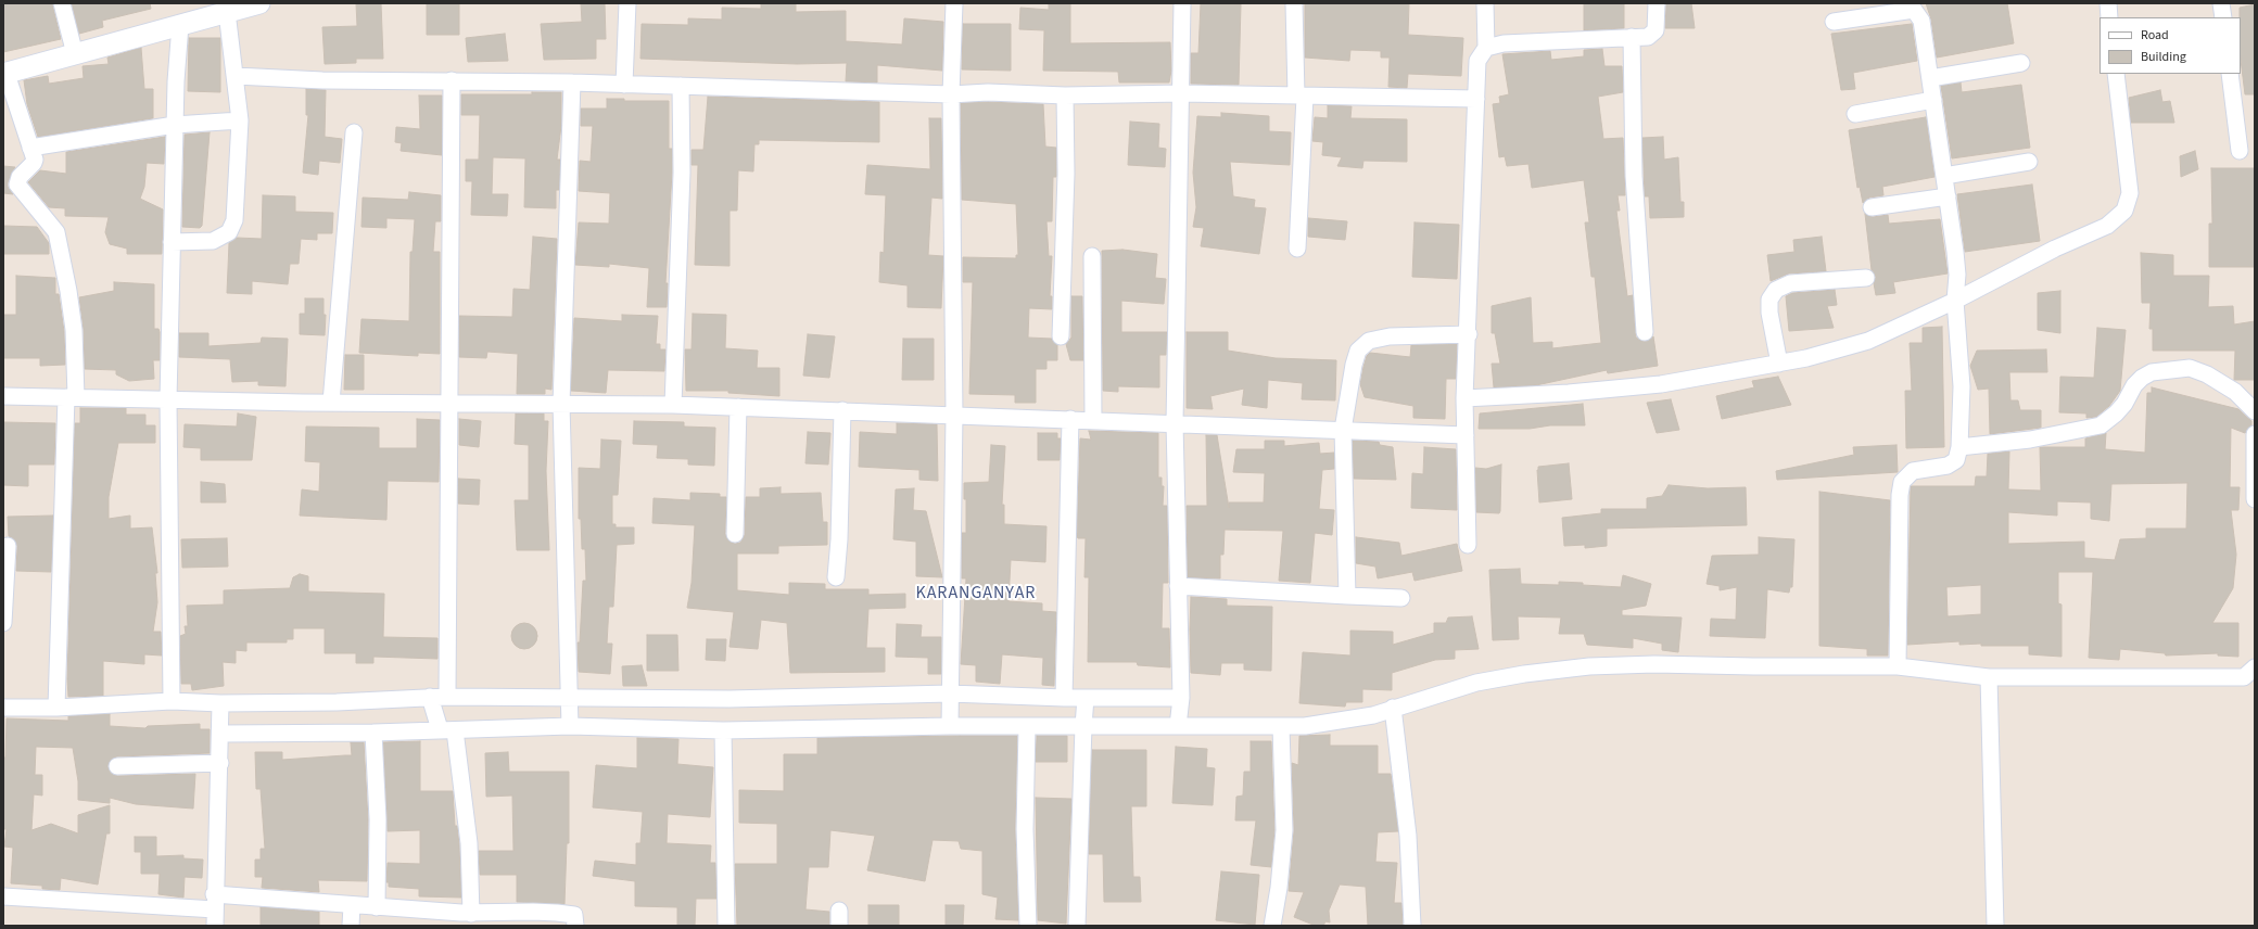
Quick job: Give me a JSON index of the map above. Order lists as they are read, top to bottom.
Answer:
{
  "districts": ["KARANGANYAR"],
  "legend": ["Road", "Building"]
}
